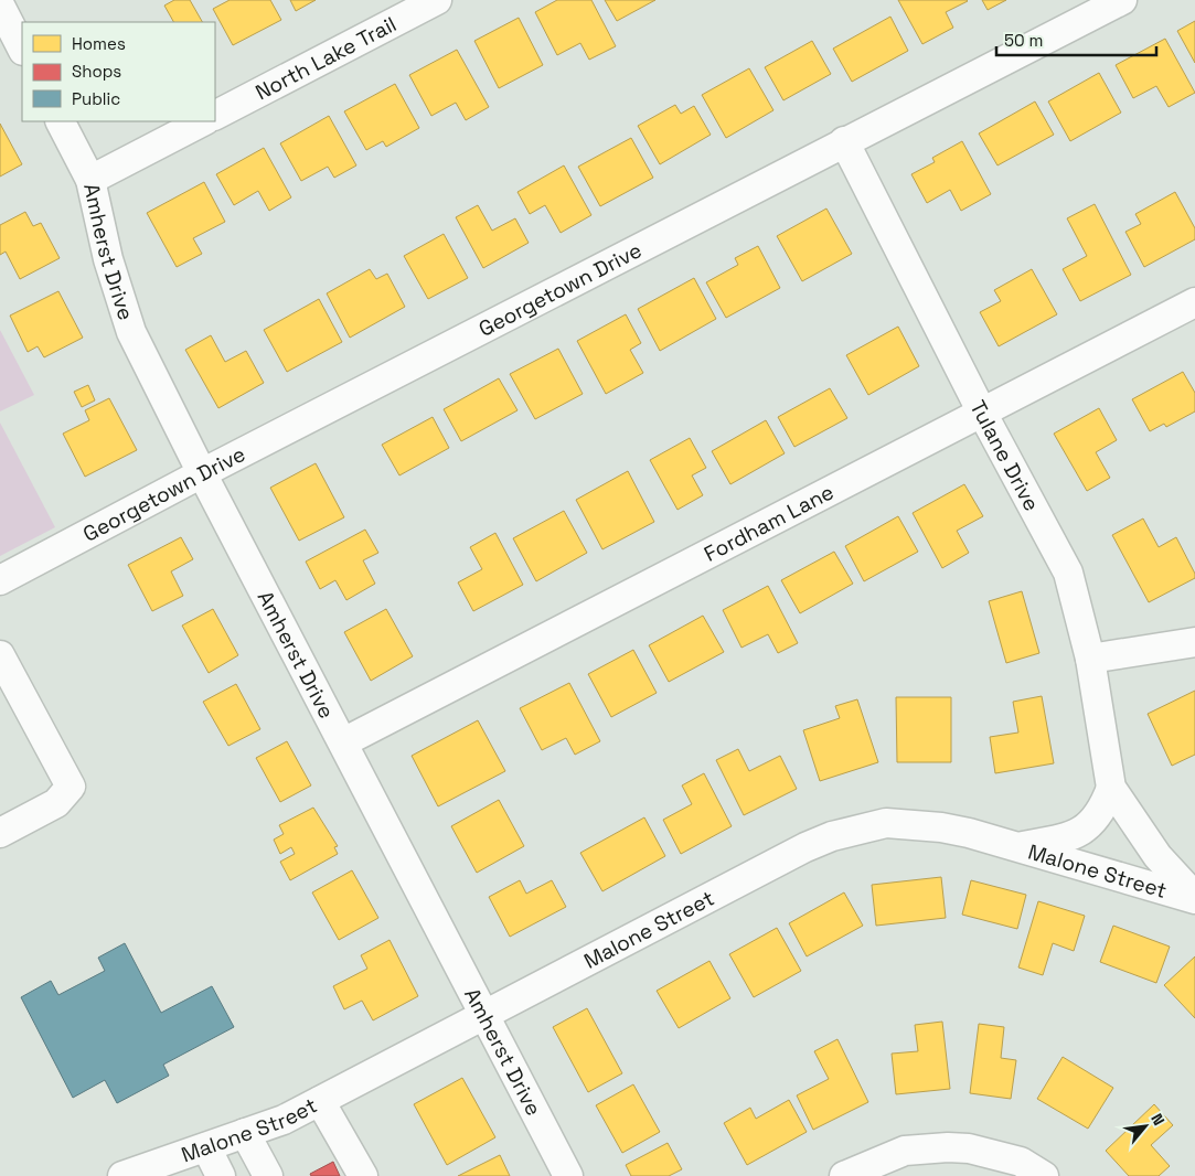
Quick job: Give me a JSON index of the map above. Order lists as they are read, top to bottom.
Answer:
{
  "streets": {
    "street": [
      "North Lake Trail",
      "Amherst Drive",
      "Georgetown Drive",
      "Tulane Drive",
      "Fordham Lane",
      "Malone Street"
    ]
  },
  "crossings": [
    ["Amherst Drive", "Georgetown Drive"],
    ["Amherst Drive", "Fordham Lane"],
    ["Amherst Drive", "Malone Street"],
    ["Georgetown Drive", "Tulane Drive"],
    ["Tulane Drive", "Fordham Lane"],
    ["Tulane Drive", "Malone Street"]
  ],
  "legend": ["Homes", "Shops", "Public"],
  "scale_bar": "50 m",
  "north": "top right"
}
